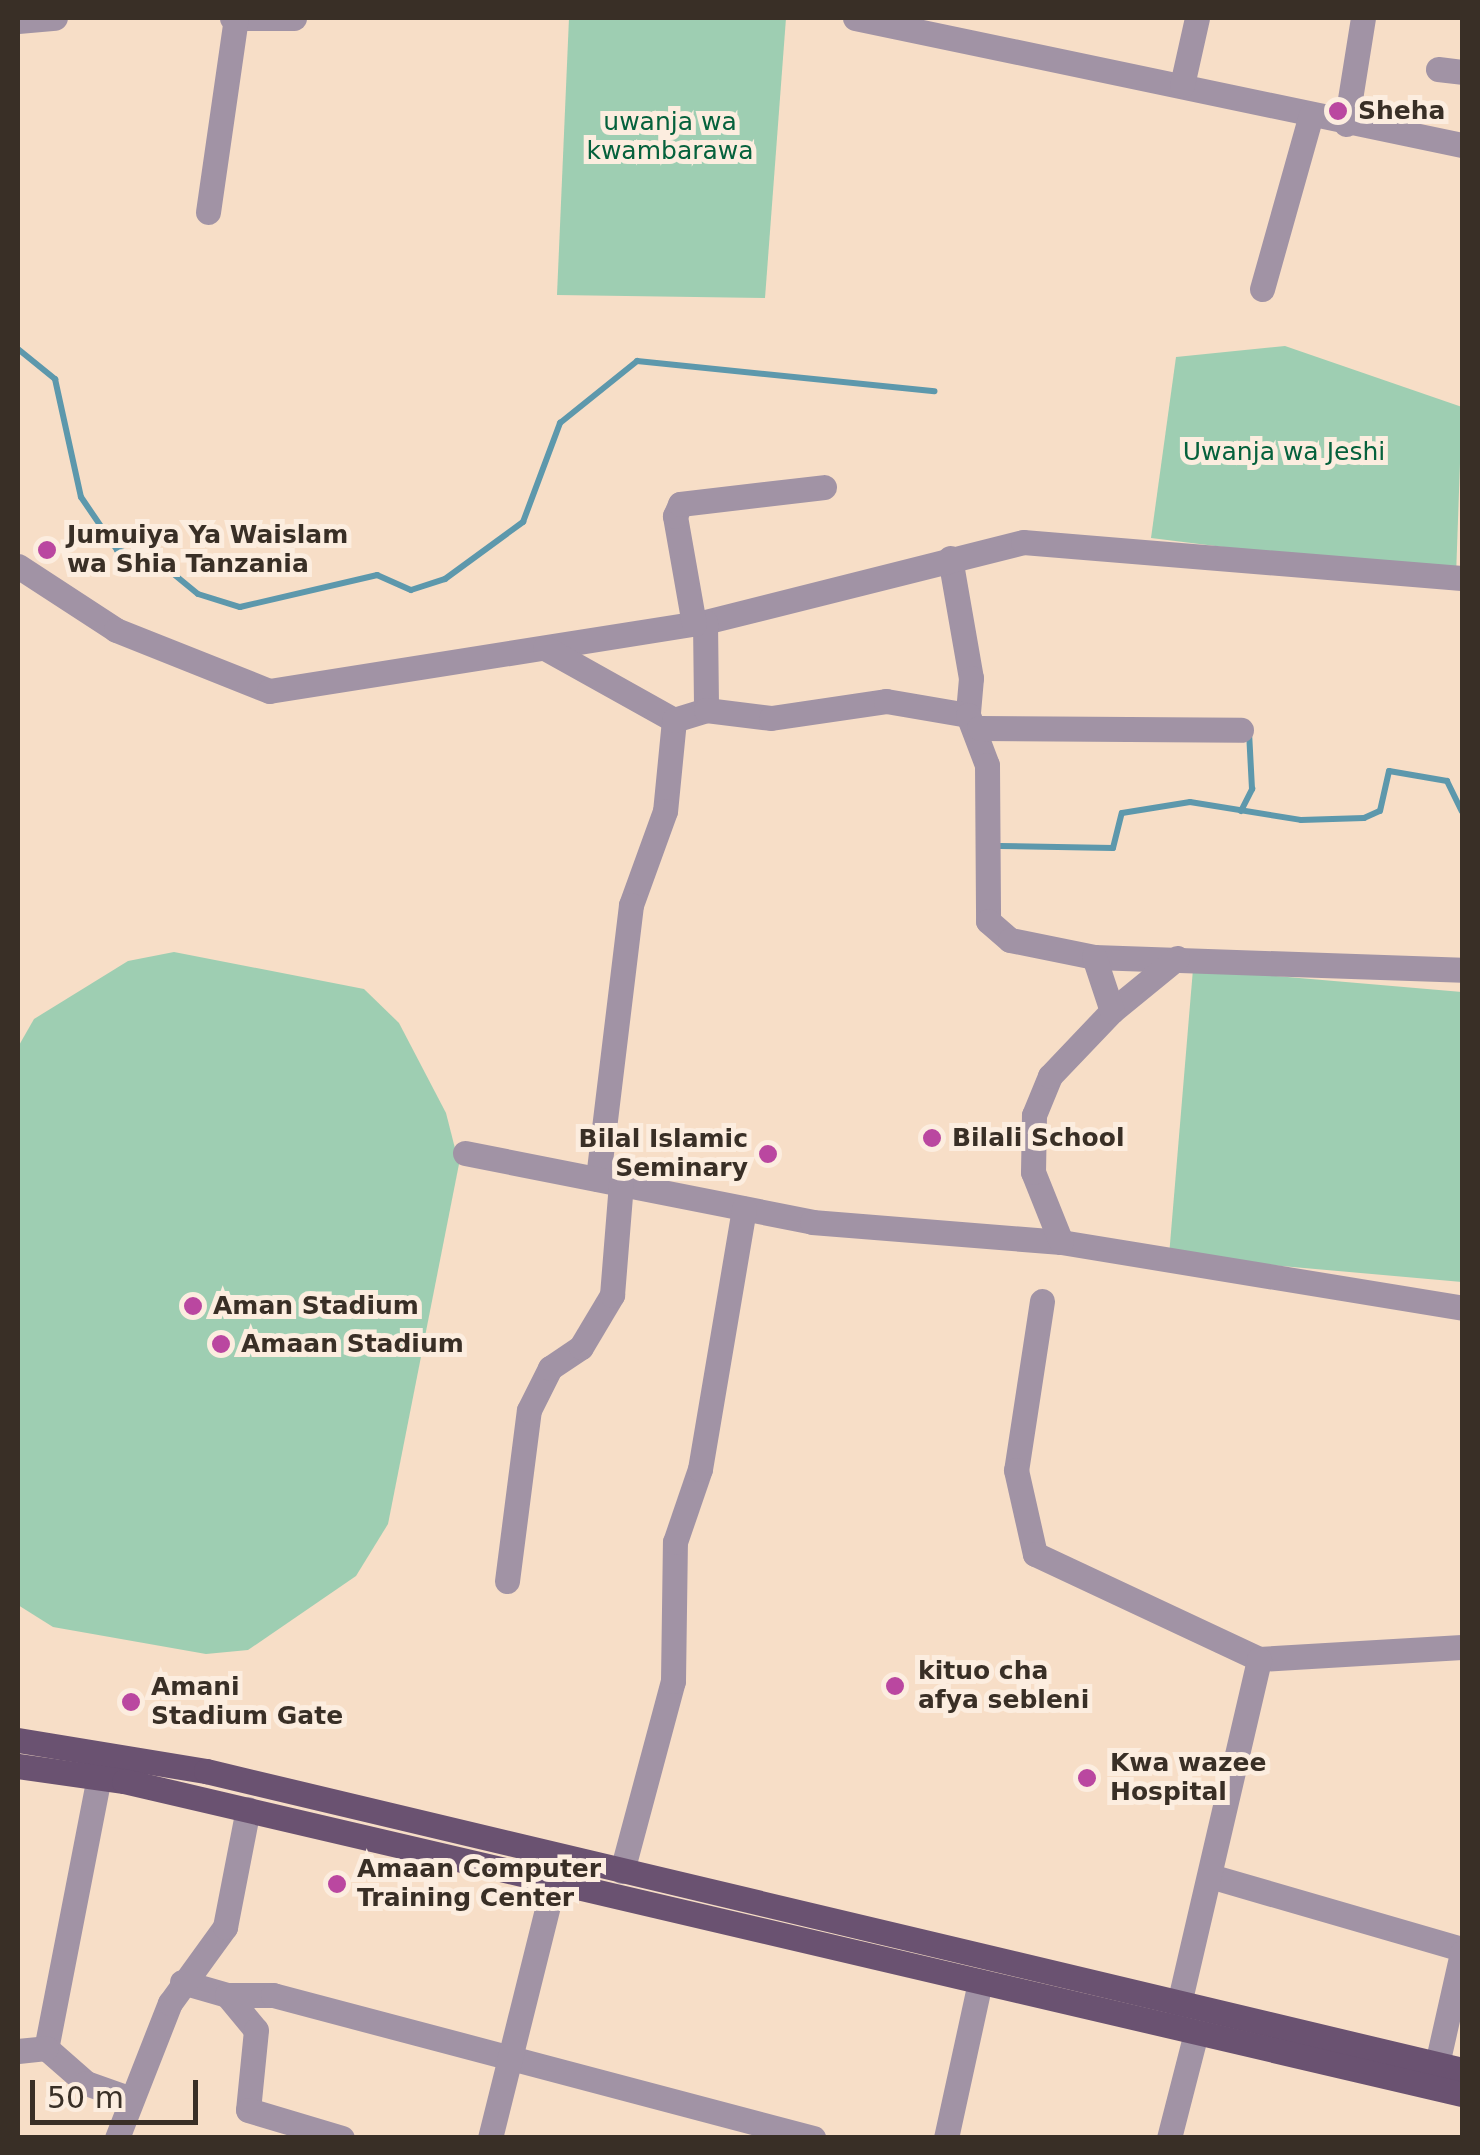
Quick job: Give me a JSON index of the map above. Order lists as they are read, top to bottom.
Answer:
{
  "parks": ["uwanja wa kwambarawa", "Uwanja wa Jeshi"],
  "places": [
    "Sheha",
    "Jumuiya Ya Waislam wa Shia Tanzania",
    "Bilali School",
    "Bilal Islamic Seminary",
    "Aman Stadium",
    "Amaan Stadium",
    "kituo cha afya sebleni",
    "Amani Stadium Gate",
    "Kwa wazee Hospital",
    "Amaan Computer Training Center"
  ],
  "scale_bar": "50 m"
}
